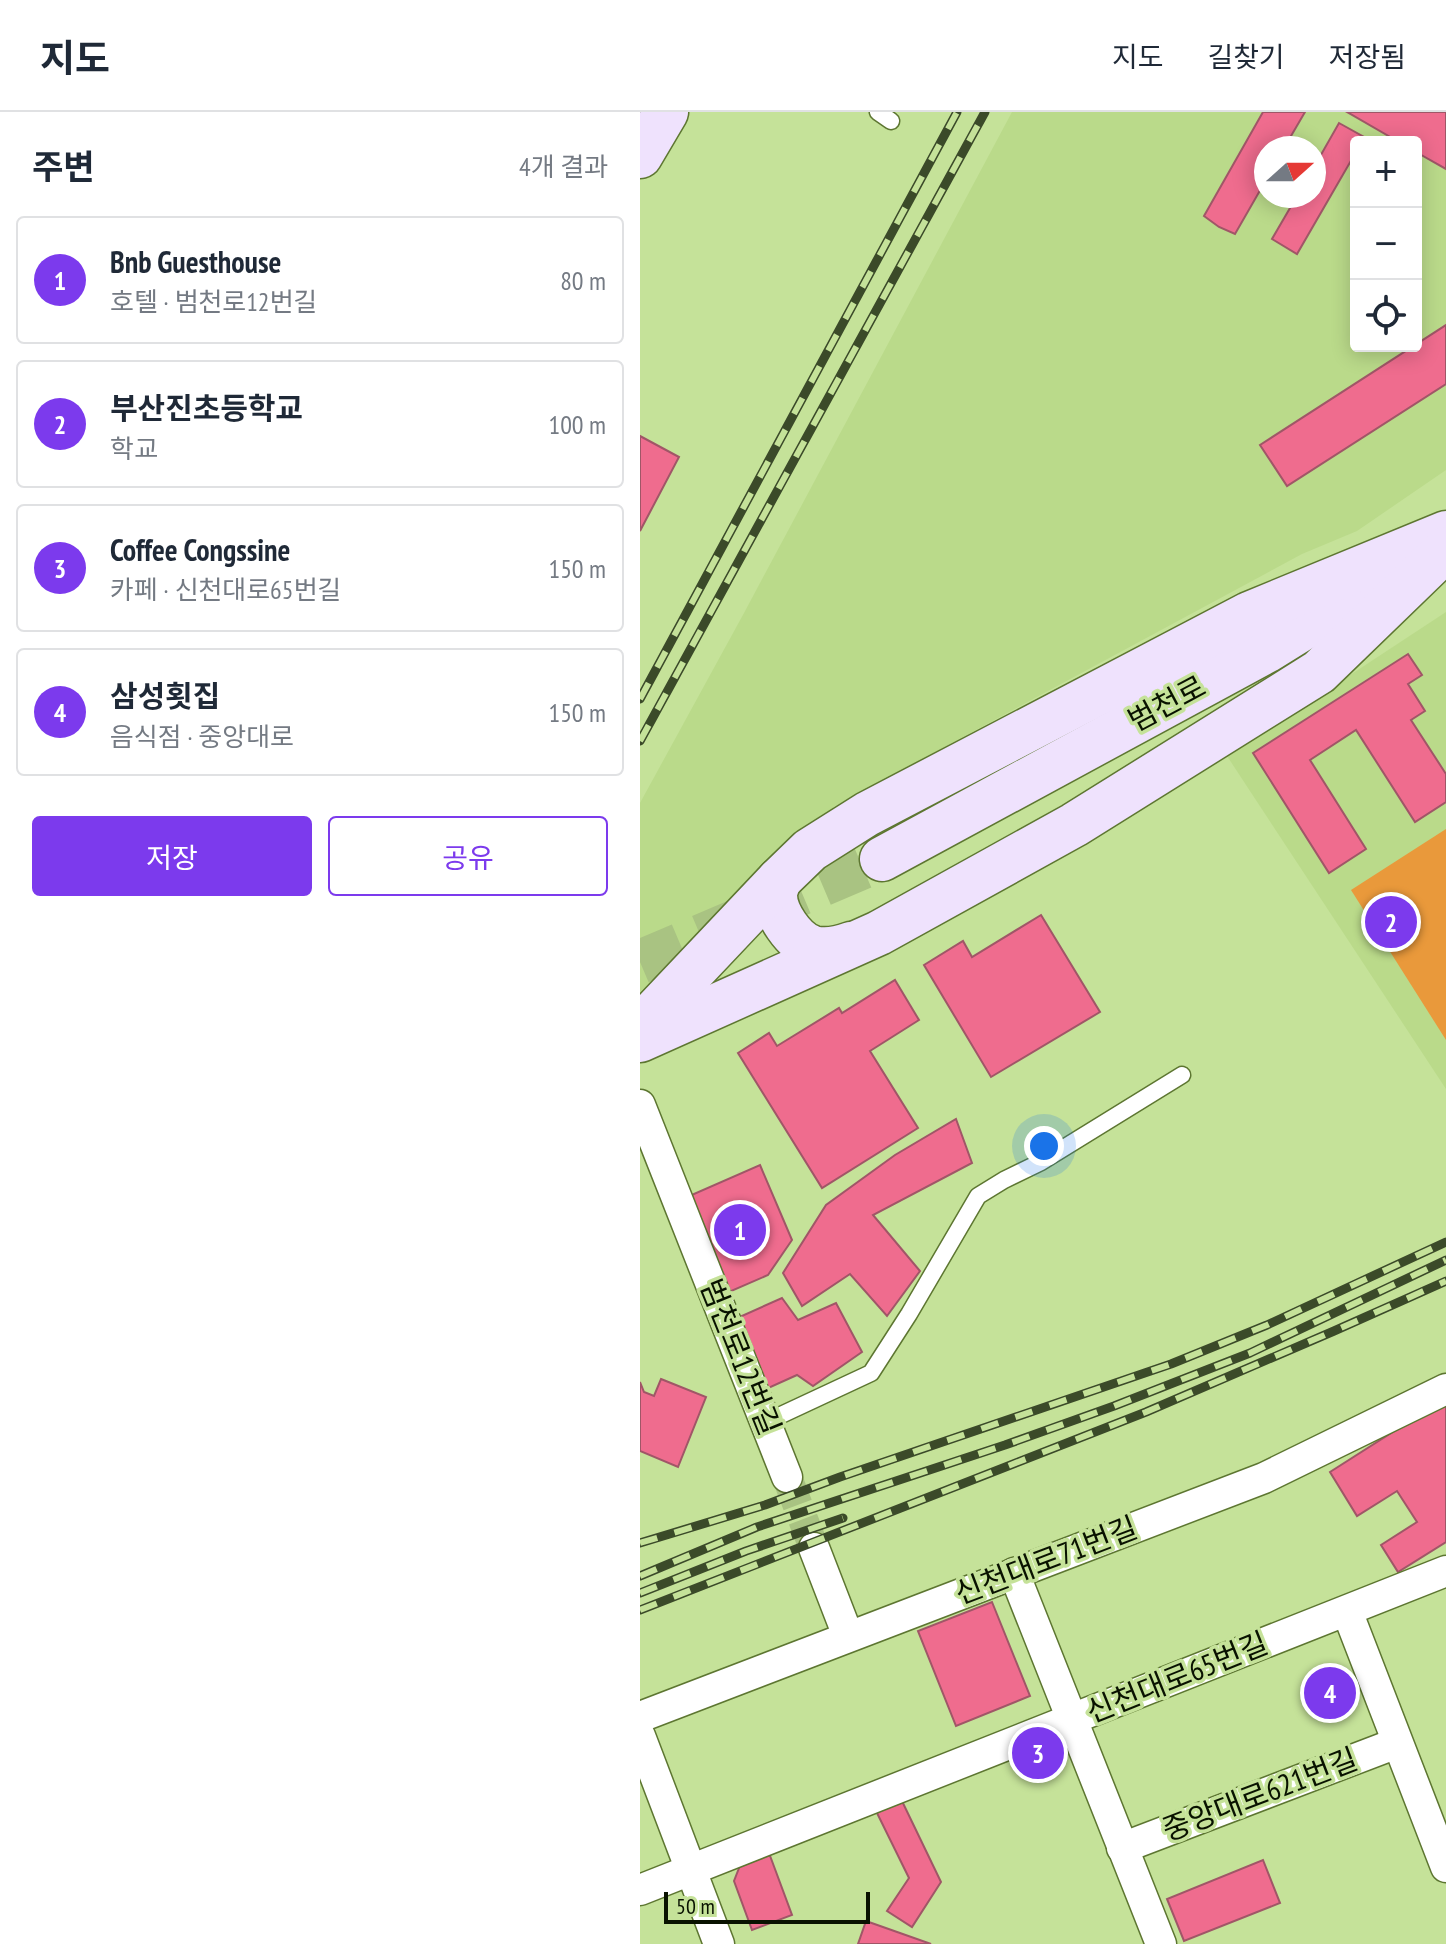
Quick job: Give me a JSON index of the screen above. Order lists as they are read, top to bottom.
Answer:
{
  "streets": {
    "main road": ["범천로"],
    "street": [
      "범천로12번길",
      "신천대로71번길",
      "신천대로65번길",
      "중앙대로621번길"
    ]
  },
  "crossings": [
    ["신천대로71번길", "중앙대로621번길"],
    ["신천대로65번길", "중앙대로621번길"]
  ],
  "scale_bar": "50 m",
  "north": "right",
  "page": {
    "header": "지도",
    "nav": ["지도", "길찾기", "저장됨"],
    "heading": ["주변", "4개 결과"],
    "map_buttons": ["+", "−"],
    "list": [
      {
        "mark": "1",
        "name": "Bnb Guesthouse",
        "note": "호텔 · 범천로12번길",
        "value": "80 m"
      },
      {
        "mark": "2",
        "name": "부산진초등학교",
        "note": "학교",
        "value": "100 m"
      },
      {
        "mark": "3",
        "name": "Coffee Congssine",
        "note": "카페 · 신천대로65번길",
        "value": "150 m"
      },
      {
        "mark": "4",
        "name": "삼성횟집",
        "note": "음식점 · 중앙대로",
        "value": "150 m"
      }
    ],
    "buttons": ["저장", "공유"],
    "pins": [
      "2",
      "1",
      "4",
      "3"
    ],
    "scale": "50 m"
  }
}
